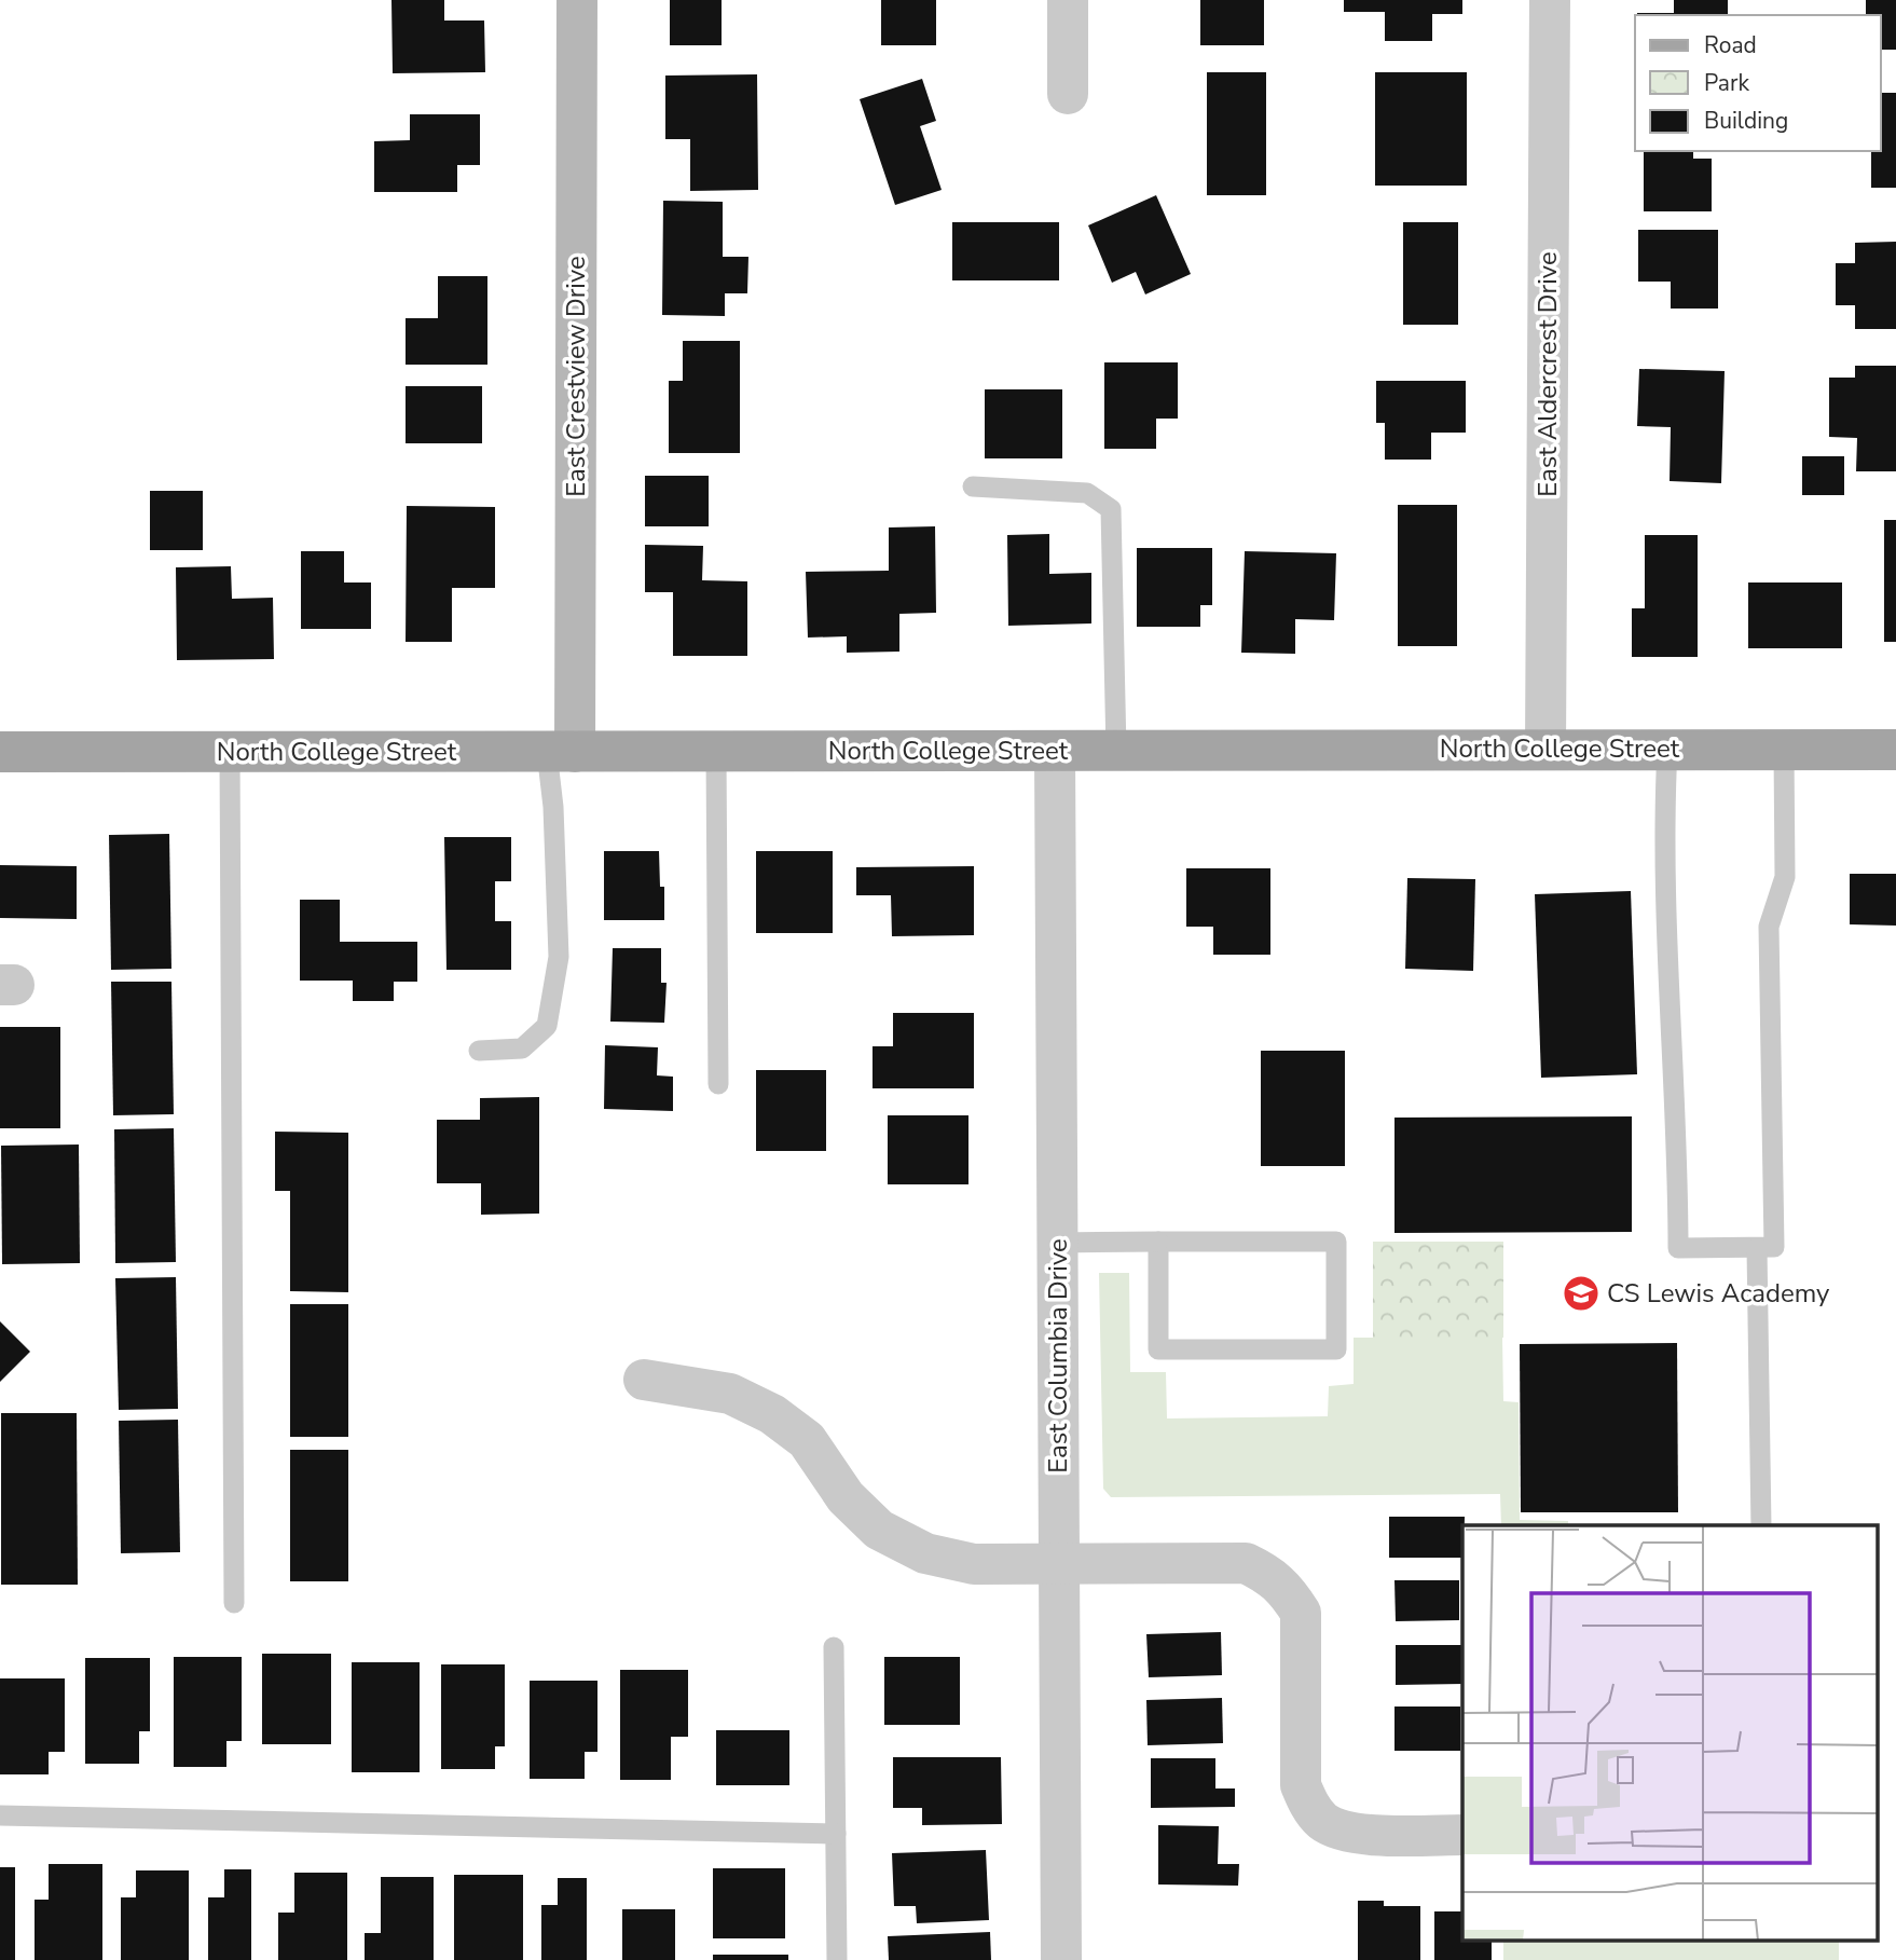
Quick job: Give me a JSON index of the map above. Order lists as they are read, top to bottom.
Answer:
{
  "streets": {
    "main road": ["North College Street"],
    "street": ["East Aldercrest Drive", "East Crestview Drive", "East Columbia Drive"]
  },
  "crossings": [
    ["East Aldercrest Drive", "North College Street"],
    ["East Crestview Drive", "North College Street"],
    ["North College Street", "East Columbia Drive"]
  ],
  "places": {
    "school or university": ["CS Lewis Academy"]
  },
  "legend": ["Road", "Park", "Building"]
}
